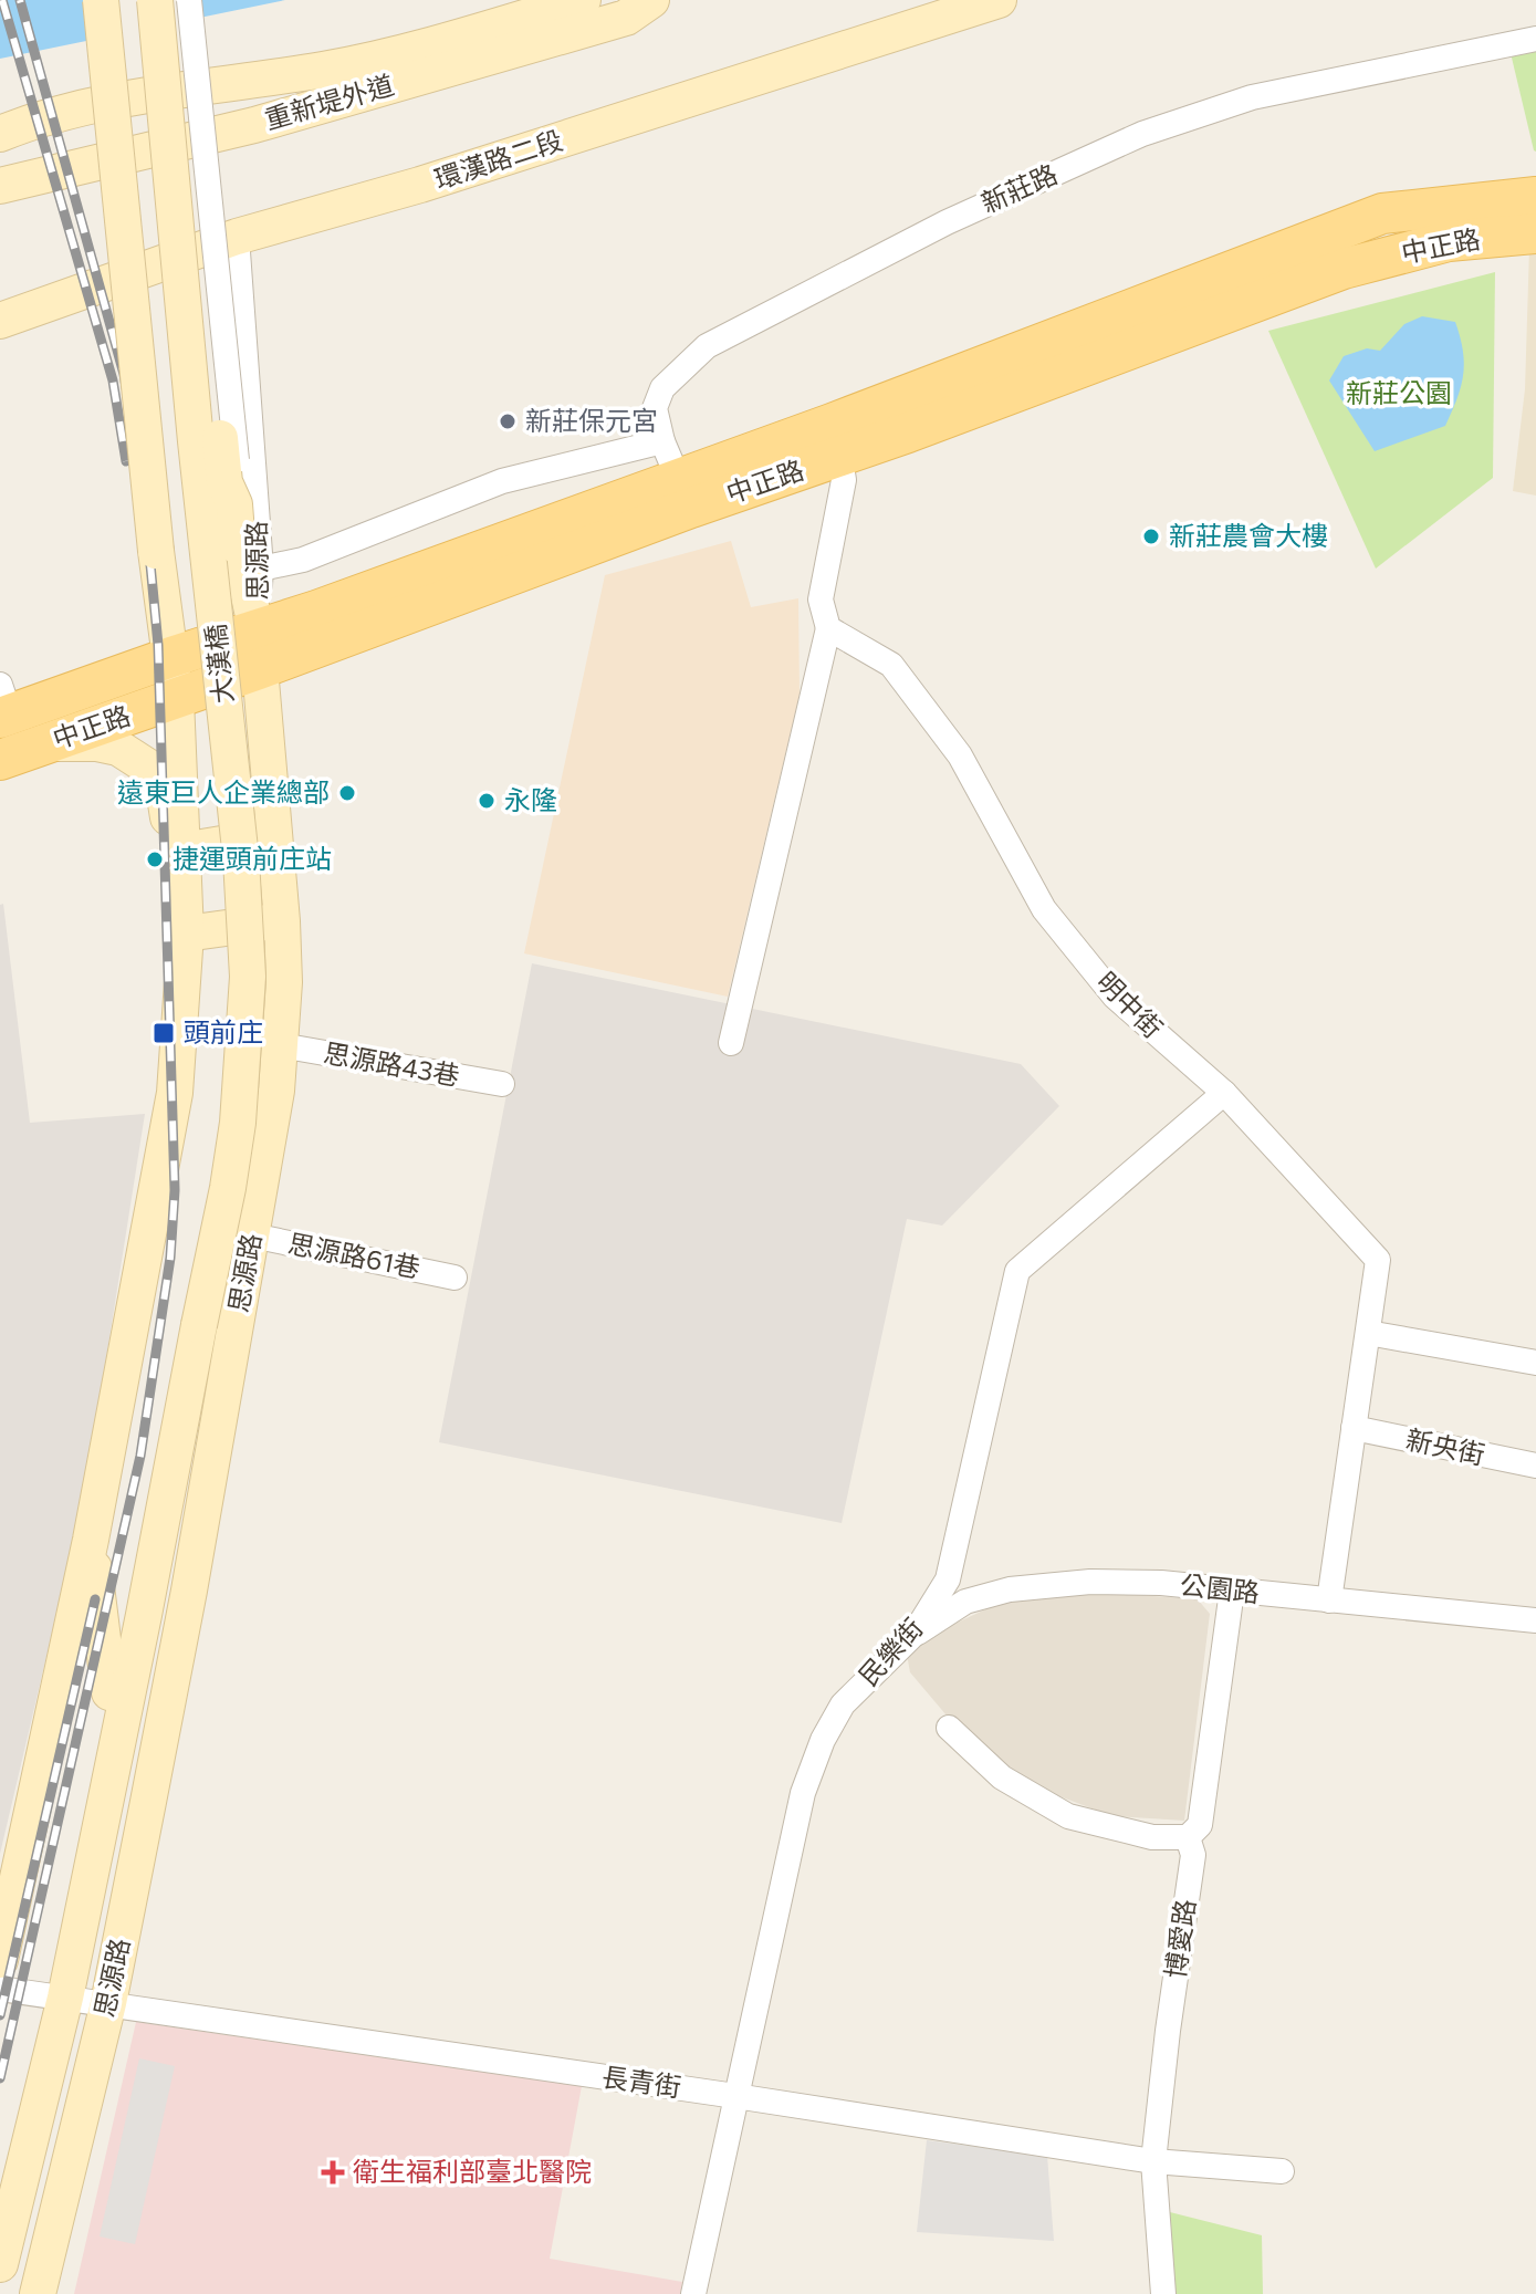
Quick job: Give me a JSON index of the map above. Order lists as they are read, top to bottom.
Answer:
{
  "streets": {
    "main road": [
      "重新堤外道",
      "環漢路二段",
      "中正路",
      "思源路",
      "大漢橋"
    ],
    "street": [
      "新莊路",
      "明中街",
      "思源路43巷",
      "思源路61巷",
      "新央街",
      "公園路",
      "民樂街",
      "博愛路",
      "長青街"
    ]
  },
  "crossings": [
    ["環漢路二段", "思源路"],
    ["新莊路", "中正路"],
    ["中正路", "思源路"],
    ["思源路", "大漢橋"],
    ["思源路", "思源路43巷"],
    ["思源路", "思源路61巷"],
    ["思源路", "長青街"],
    ["明中街", "新央街"],
    ["明中街", "公園路"],
    ["明中街", "民樂街"],
    ["公園路", "民樂街"],
    ["公園路", "博愛路"],
    ["民樂街", "長青街"],
    ["博愛路", "長青街"]
  ],
  "parks": ["新莊公園"],
  "places": {
    "other": [
      "新莊保元宮",
      "新莊農會大樓",
      "遠東巨人企業總部",
      "永隆",
      "捷運頭前庄站"
    ],
    "transit": ["頭前庄"],
    "health": ["衛生福利部臺北醫院"]
  }
}
